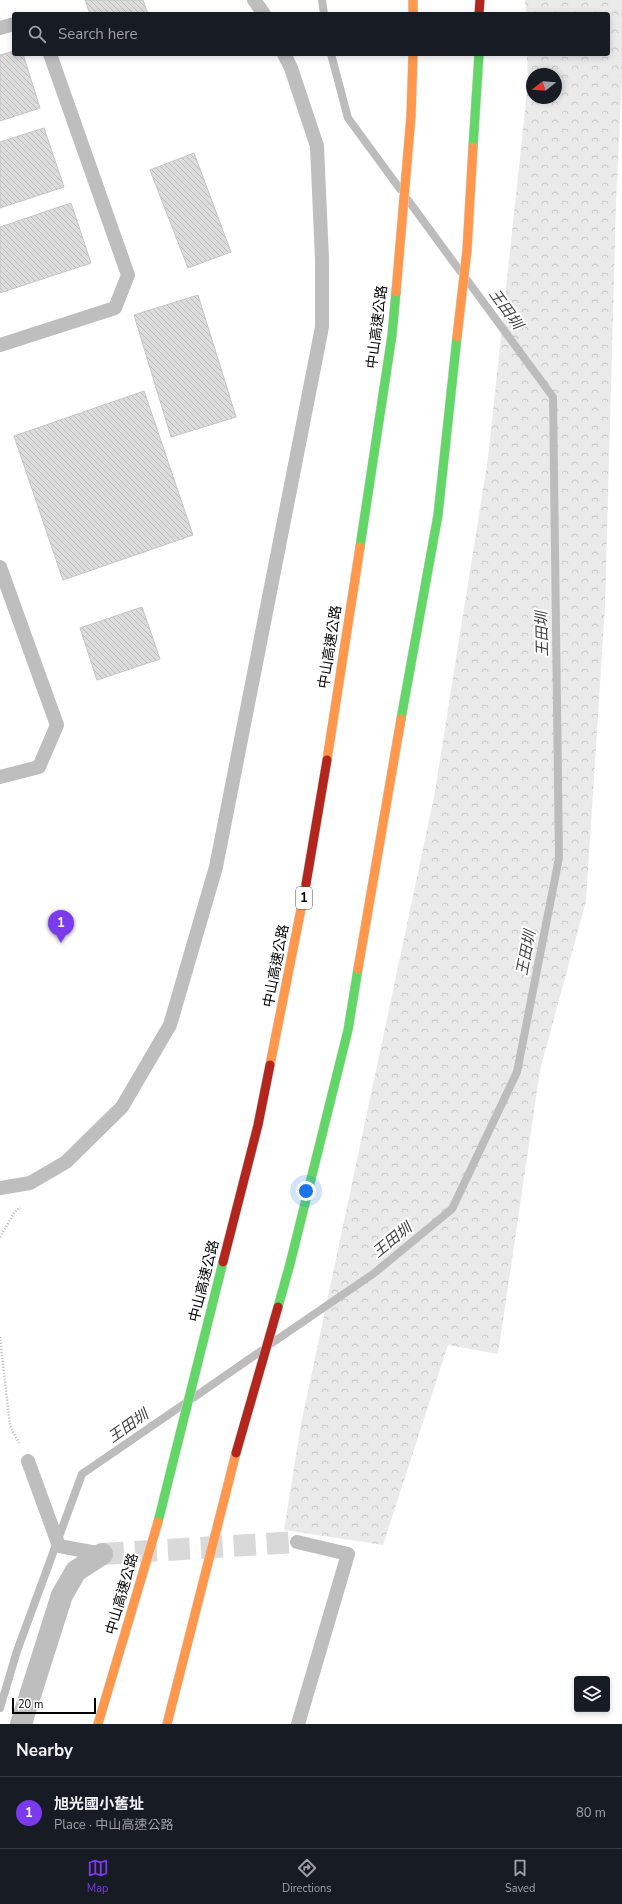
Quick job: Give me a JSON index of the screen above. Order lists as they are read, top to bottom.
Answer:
{
  "streets": {
    "highway": ["中山高速公路", "1"]
  },
  "water": ["王田圳"],
  "scale_bar": "20 m",
  "north": "left",
  "page": {
    "search": "Search here",
    "pins": "1",
    "scale": "20 m",
    "heading": "Nearby",
    "list": [
      {
        "mark": "1",
        "name": "旭光國小舊址",
        "note": "Place · 中山高速公路",
        "value": "80 m"
      }
    ],
    "nav": ["Map", "Directions", "Saved"]
  }
}
